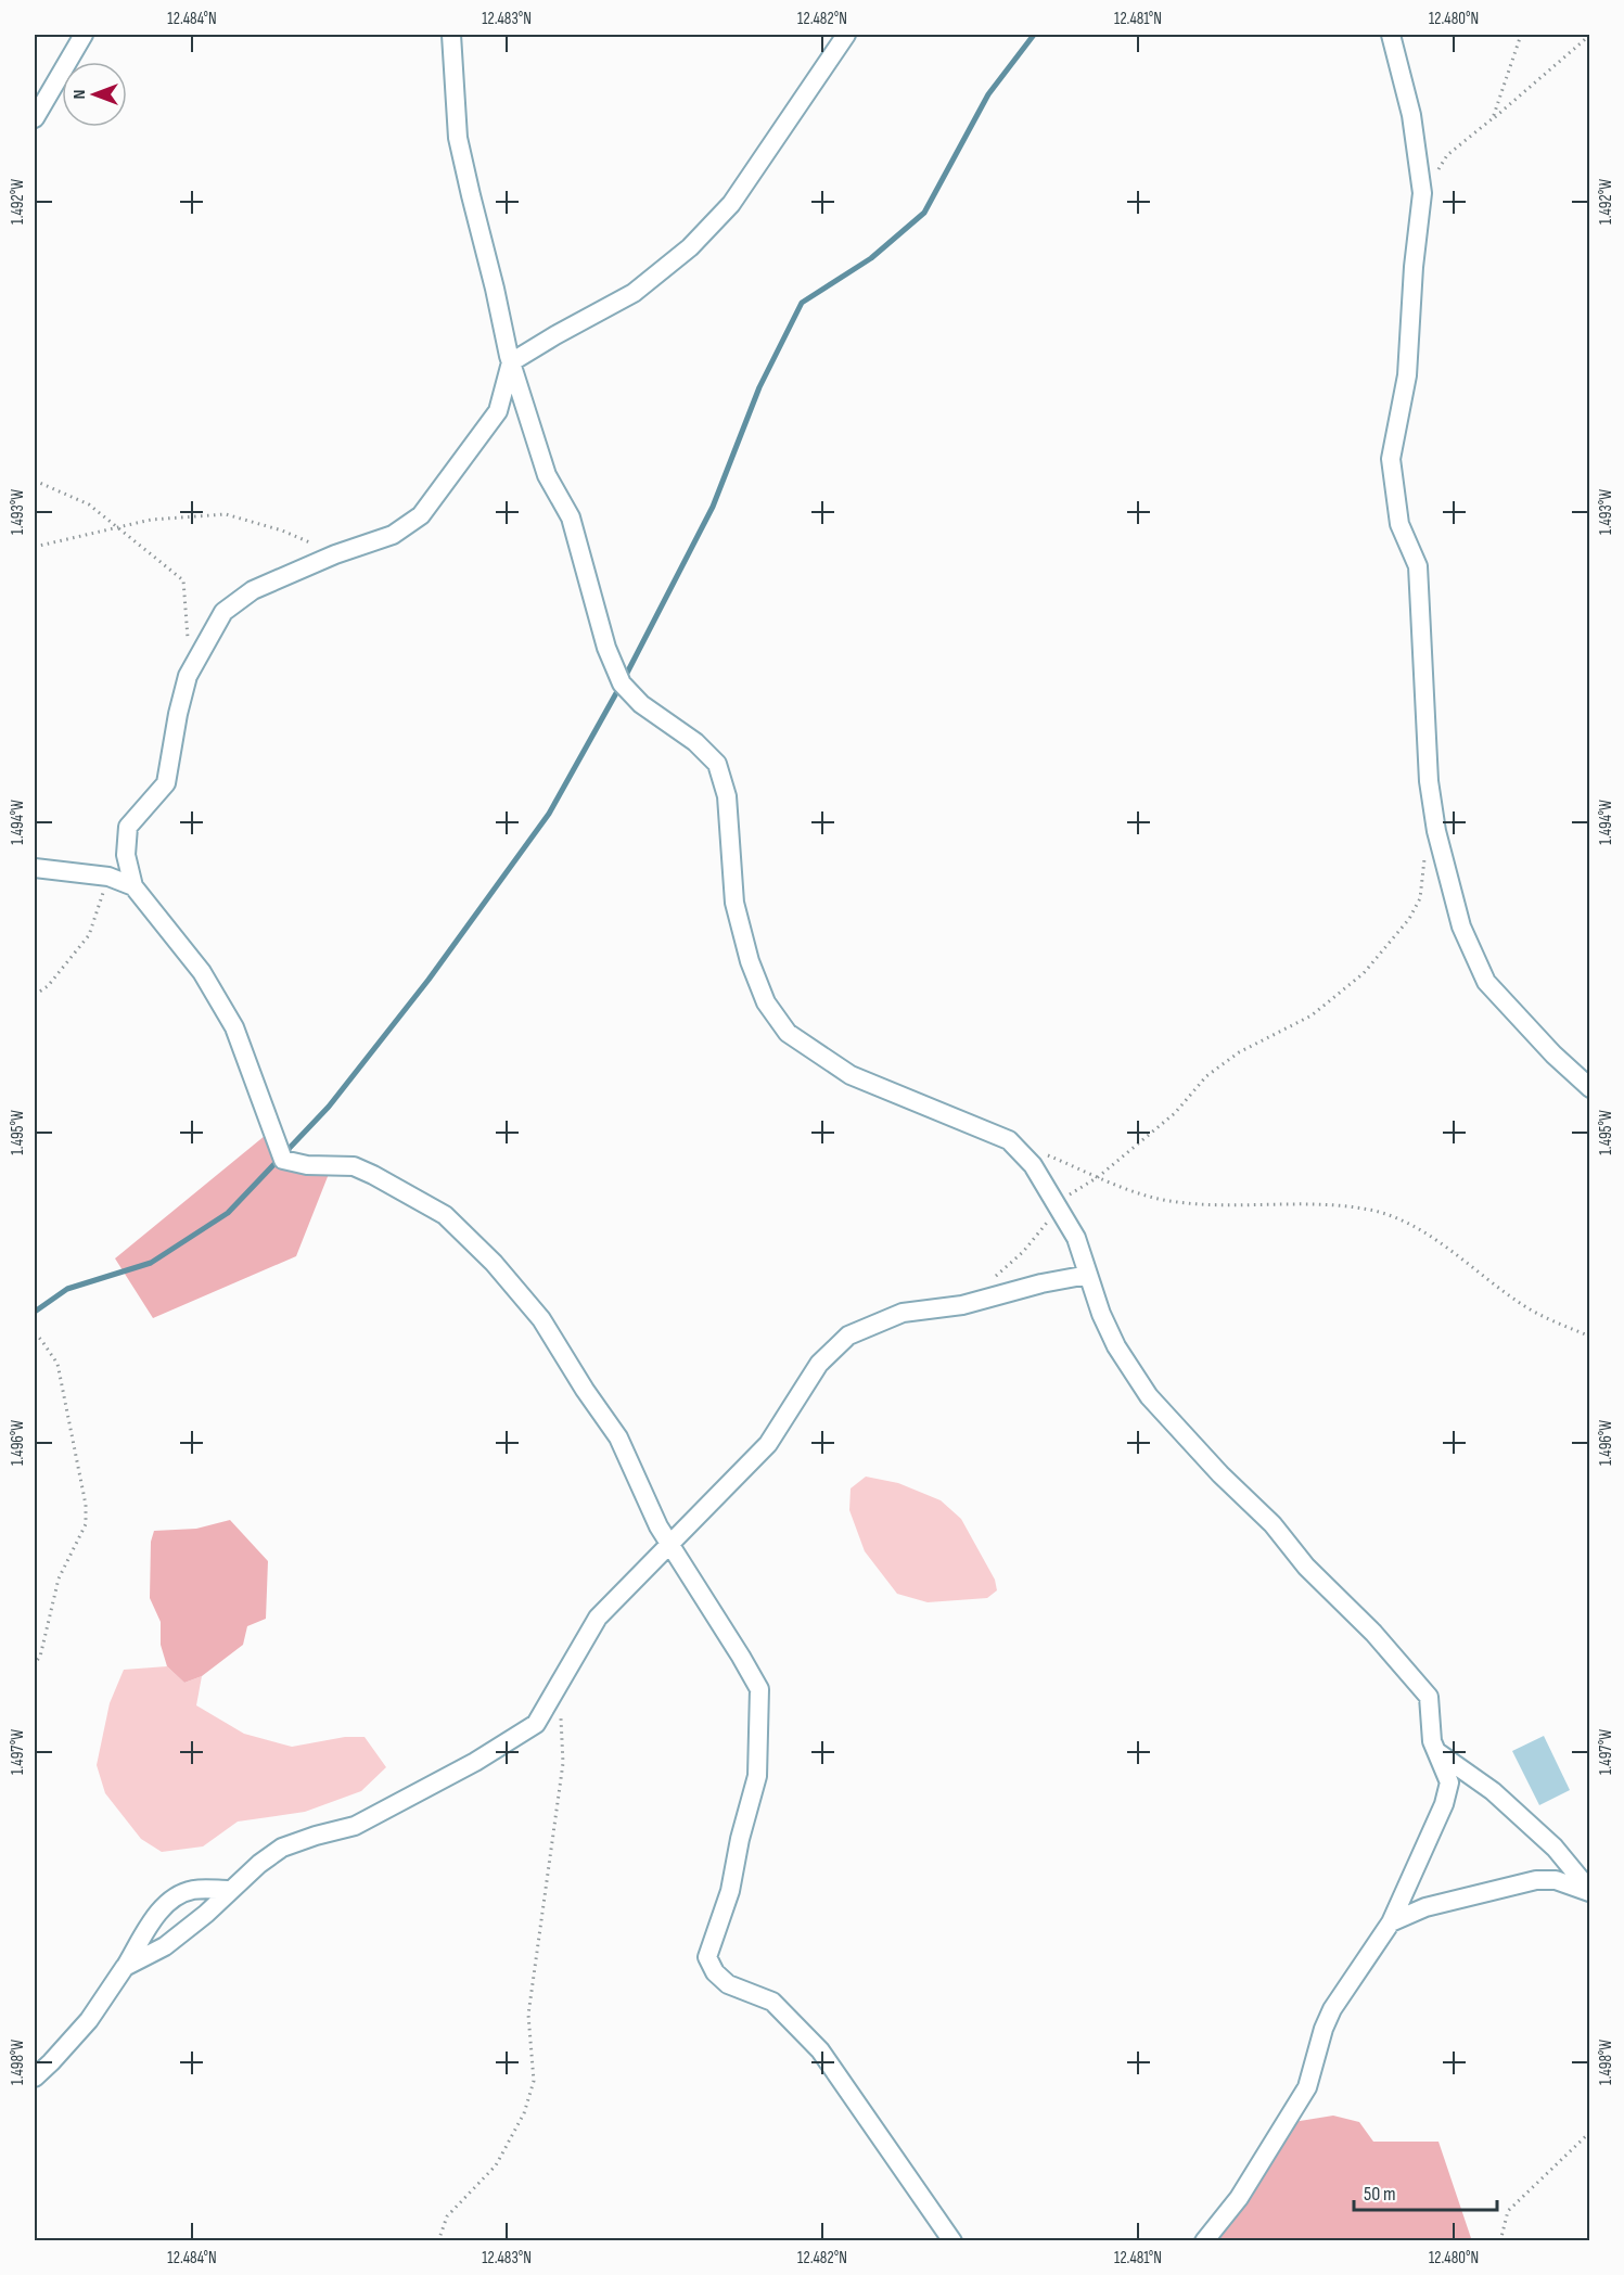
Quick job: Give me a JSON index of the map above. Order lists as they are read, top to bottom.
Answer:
{
  "scale_bar": "50 m",
  "north": "left",
  "coordinates": [
    "12.484°N",
    "12.483°N",
    "12.482°N",
    "12.481°N",
    "12.480°N",
    "1.492°W",
    "1.493°W",
    "1.494°W",
    "1.495°W",
    "1.496°W",
    "1.497°W",
    "1.498°W"
  ]
}
